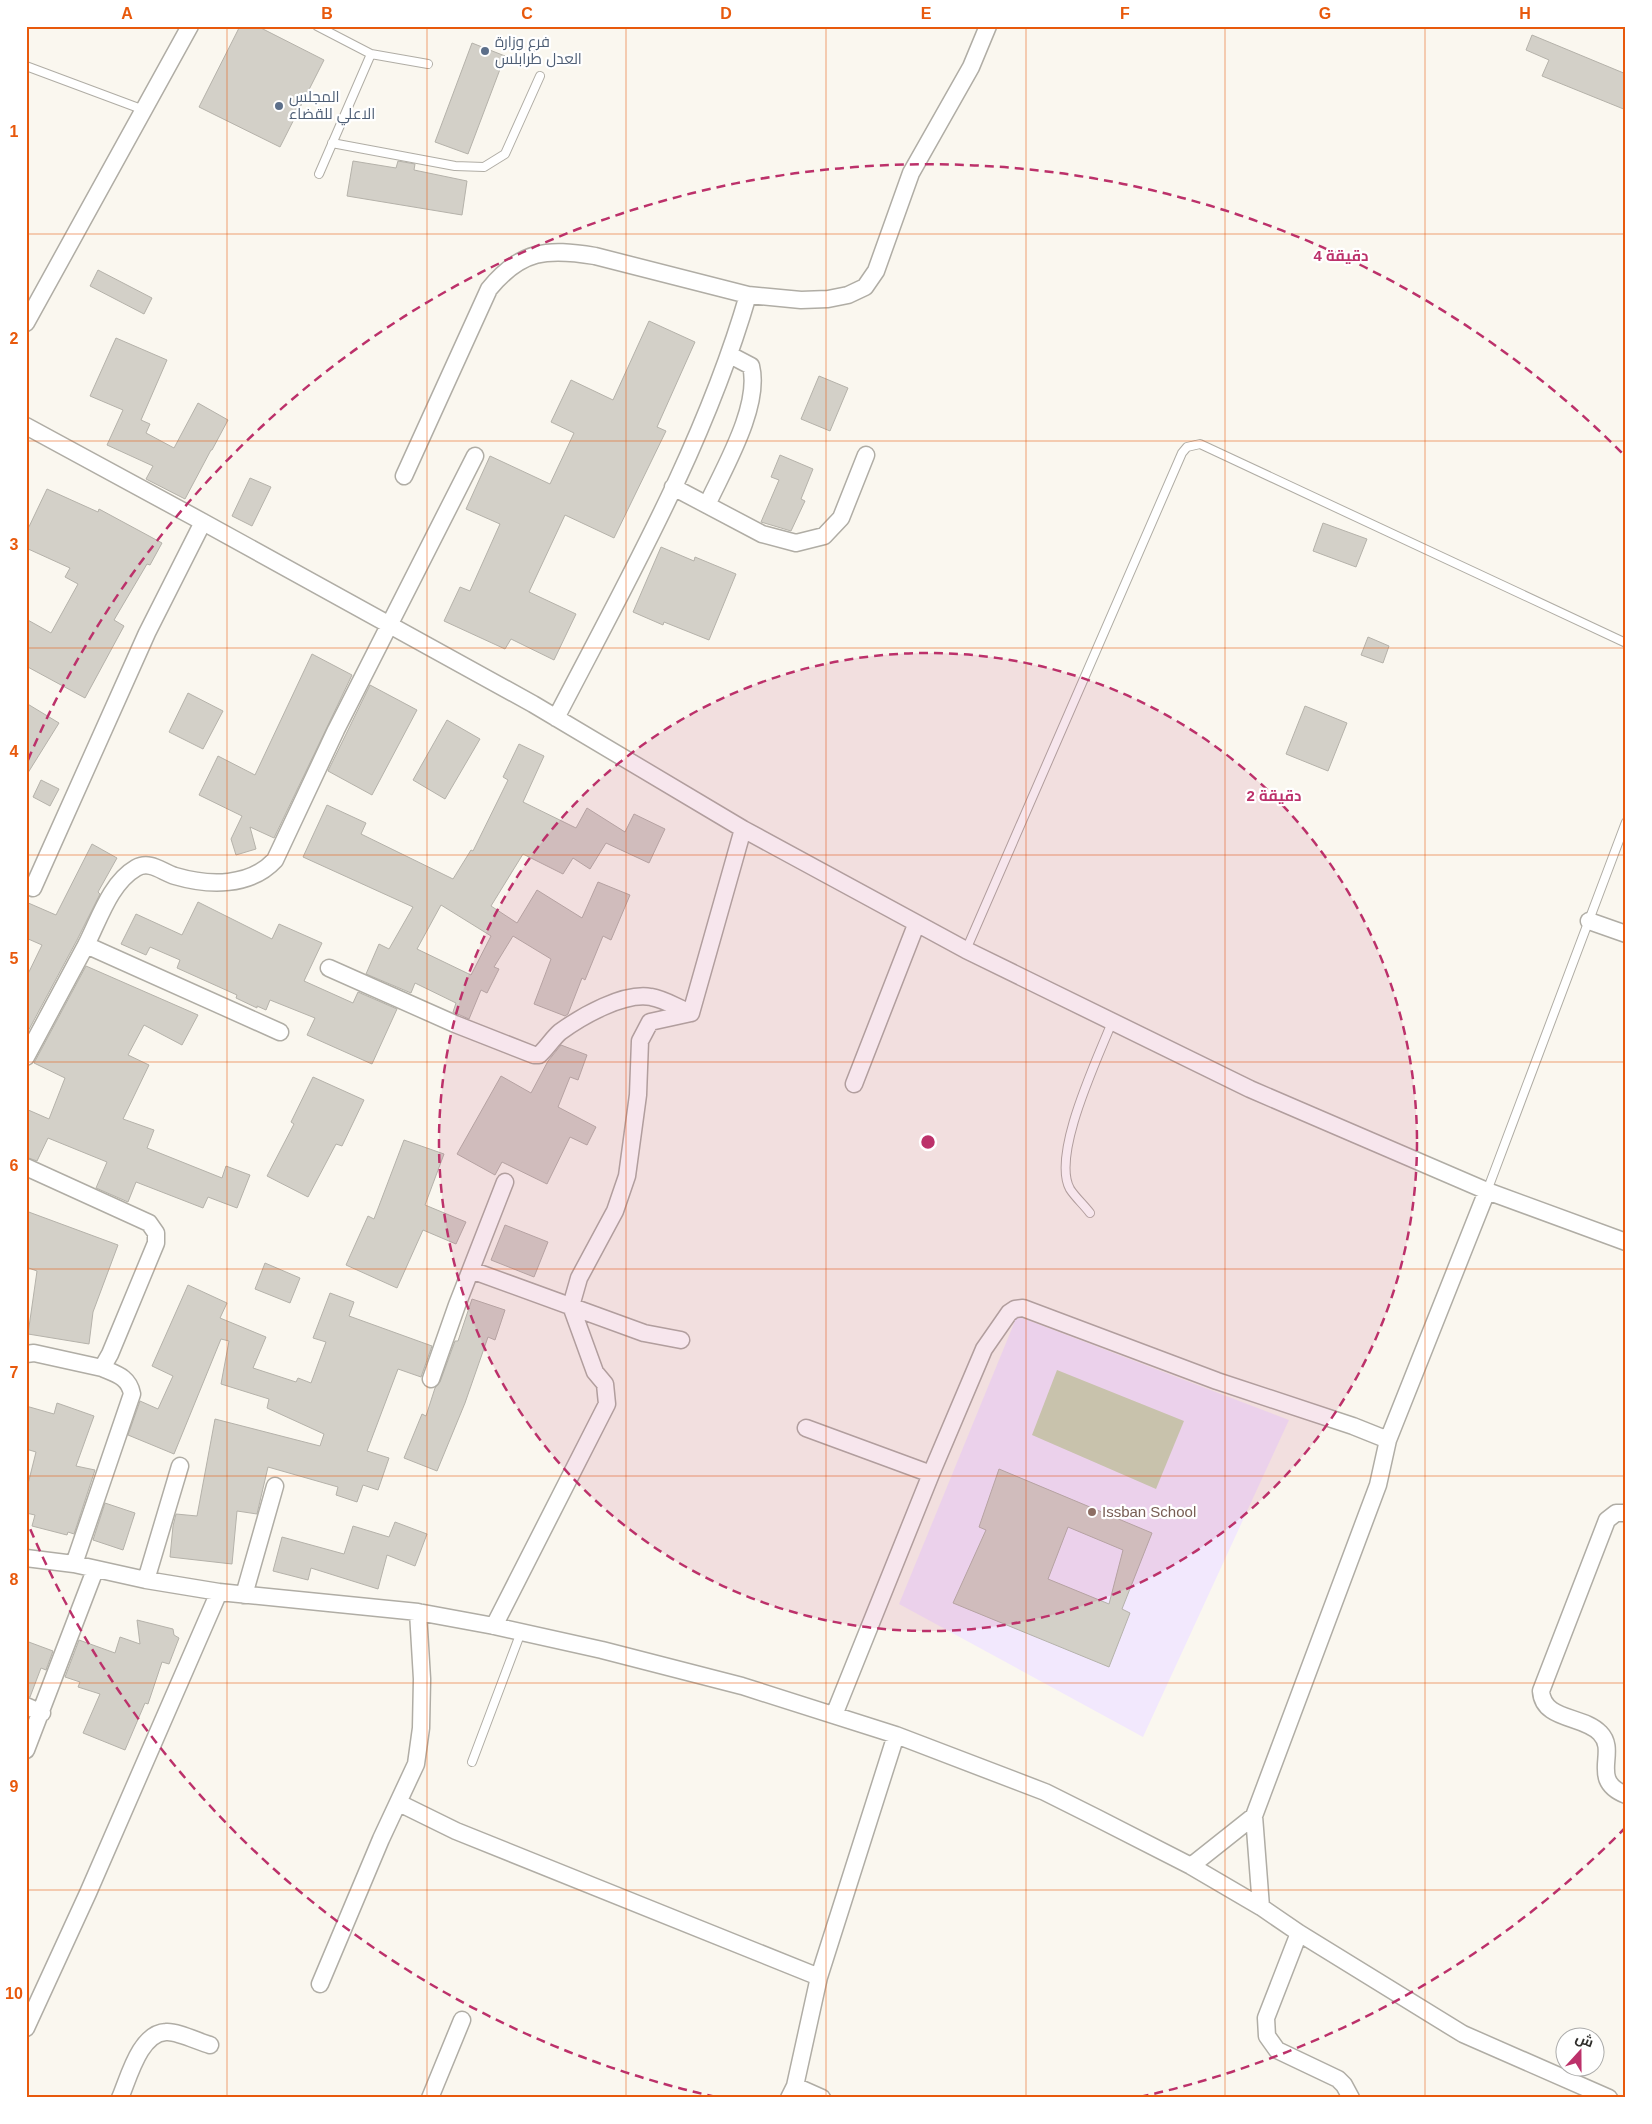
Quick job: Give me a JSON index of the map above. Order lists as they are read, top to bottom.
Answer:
{
  "places": ["فرع وزارة العدل طرابلس", "المجلس الاعلي للقضاء", "Issban School"],
  "north": "top",
  "grid": {
    "columns": [
      "A",
      "B",
      "C",
      "D",
      "E",
      "F",
      "G",
      "H"
    ],
    "rows": [
      "1",
      "2",
      "3",
      "4",
      "5",
      "6",
      "7",
      "8",
      "9",
      "10"
    ]
  },
  "rings": ["4 دقيقة", "2 دقيقة"]
}
